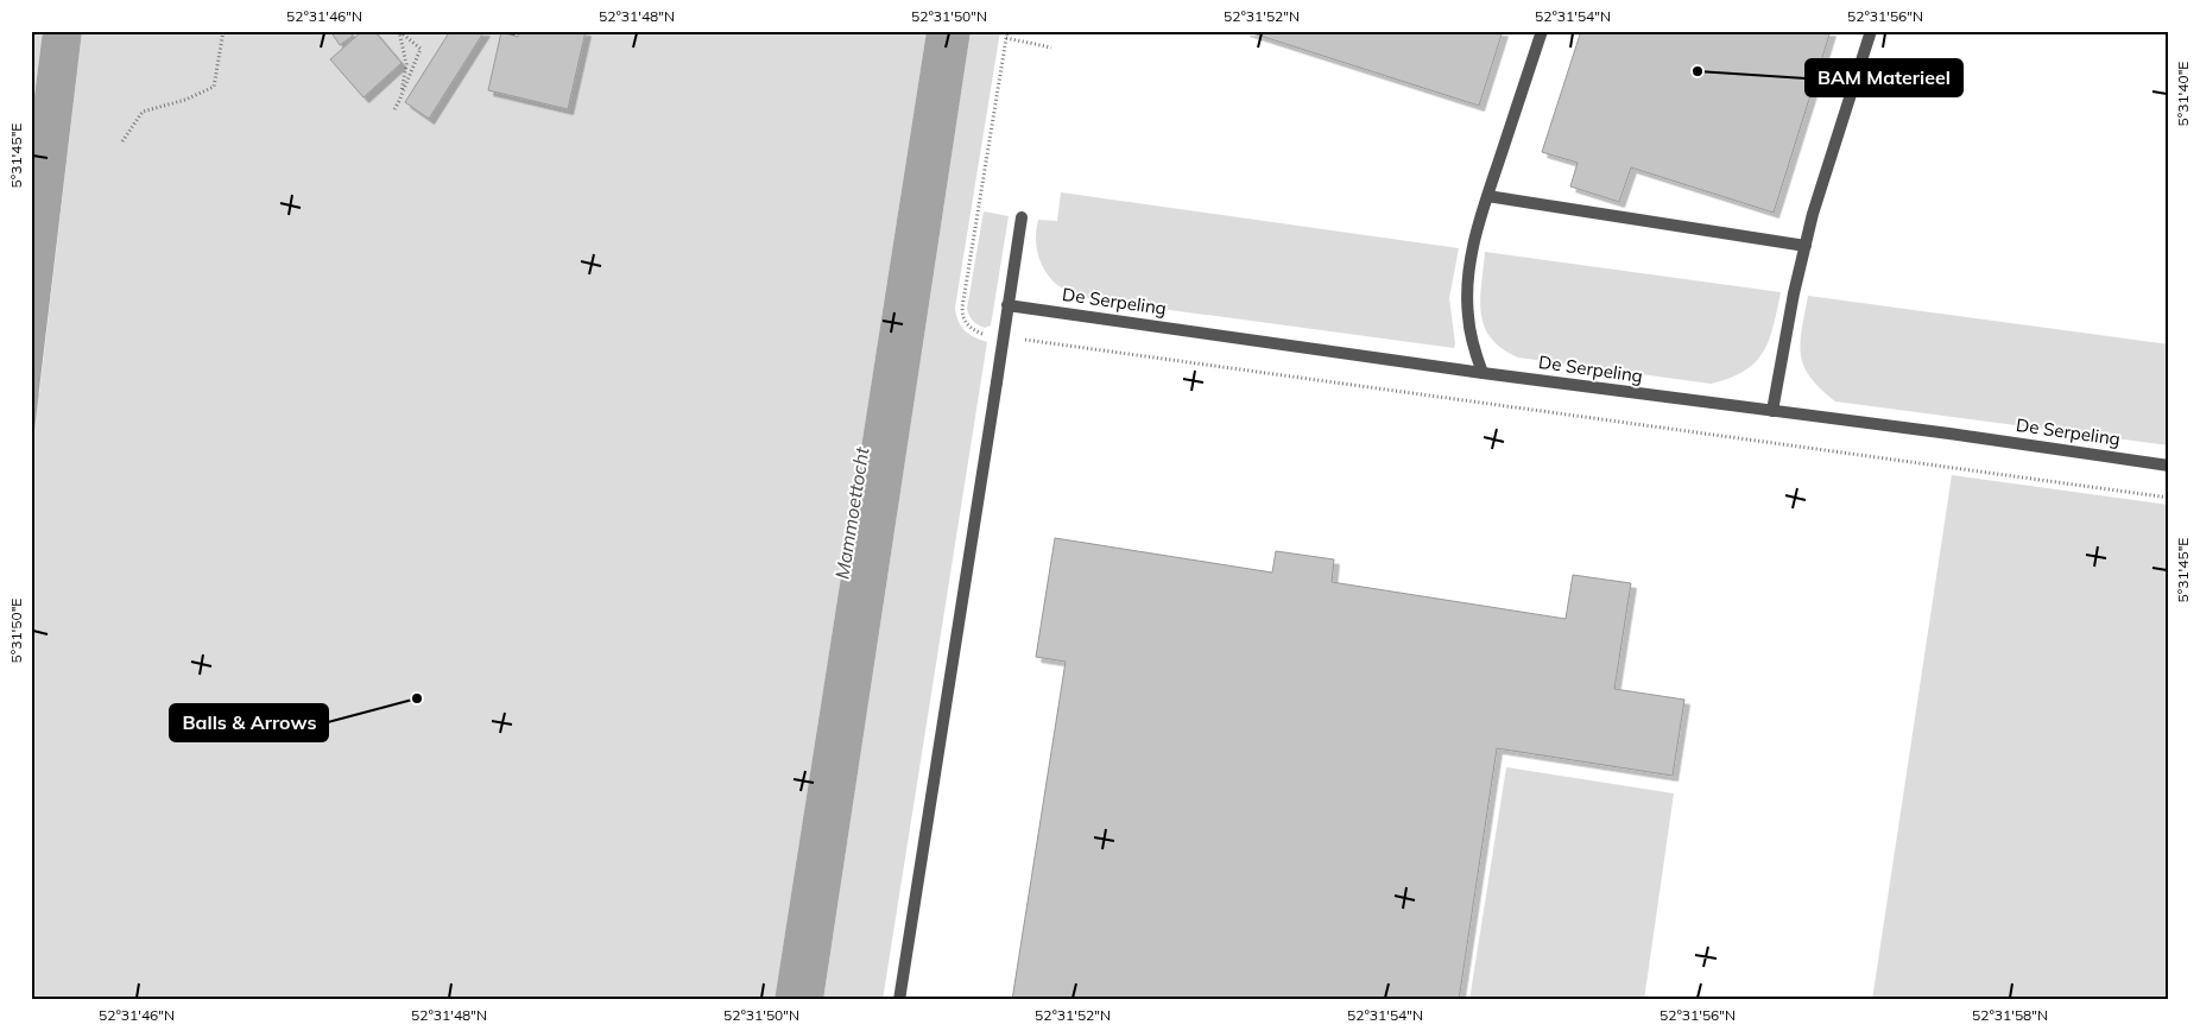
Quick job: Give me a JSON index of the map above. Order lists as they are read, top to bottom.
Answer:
{
  "streets": {
    "street": ["De Serpeling"]
  },
  "water": ["Mammoettocht"],
  "places": ["BAM Materieel", "Balls & Arrows"],
  "coordinates": [
    "52°31'46\"N",
    "52°31'48\"N",
    "52°31'50\"N",
    "52°31'52\"N",
    "52°31'54\"N",
    "52°31'56\"N",
    "5°31'40\"E",
    "5°31'45\"E",
    "5°31'50\"E",
    "52°31'58\"N"
  ]
}
